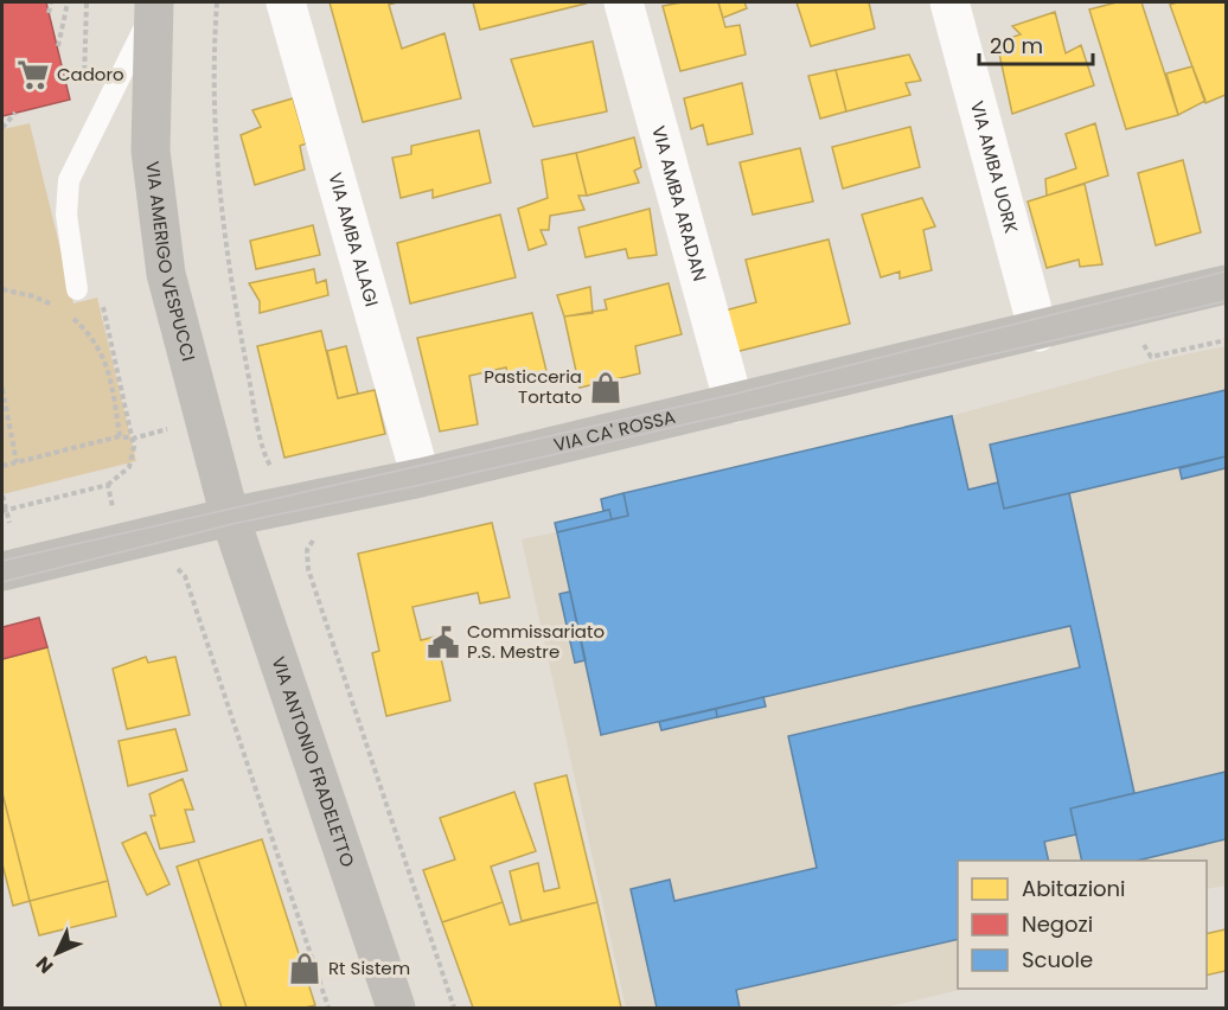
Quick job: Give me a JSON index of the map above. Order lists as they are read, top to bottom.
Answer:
{
  "streets": {
    "street": [
      "VIA AMBA UORK",
      "VIA AMBA ARADAN",
      "VIA AMBA ALAGI",
      "VIA AMERIGO VESPUCCI",
      "VIA CA' ROSSA",
      "VIA ANTONIO FRADELETTO"
    ]
  },
  "crossings": [
    ["VIA AMBA UORK", "VIA CA' ROSSA"],
    ["VIA AMBA ARADAN", "VIA CA' ROSSA"],
    ["VIA AMBA ALAGI", "VIA CA' ROSSA"],
    ["VIA AMERIGO VESPUCCI", "VIA CA' ROSSA"],
    ["VIA AMERIGO VESPUCCI", "VIA ANTONIO FRADELETTO"],
    ["VIA CA' ROSSA", "VIA ANTONIO FRADELETTO"]
  ],
  "places": {
    "supermarket": ["Cadoro"],
    "shop": ["Pasticceria Tortato", "Rt Sistem"],
    "public building": ["Commissariato P.S. Mestre"]
  },
  "legend": ["Abitazioni", "Negozi", "Scuole"],
  "scale_bar": "20 m",
  "north": "bottom left"
}
